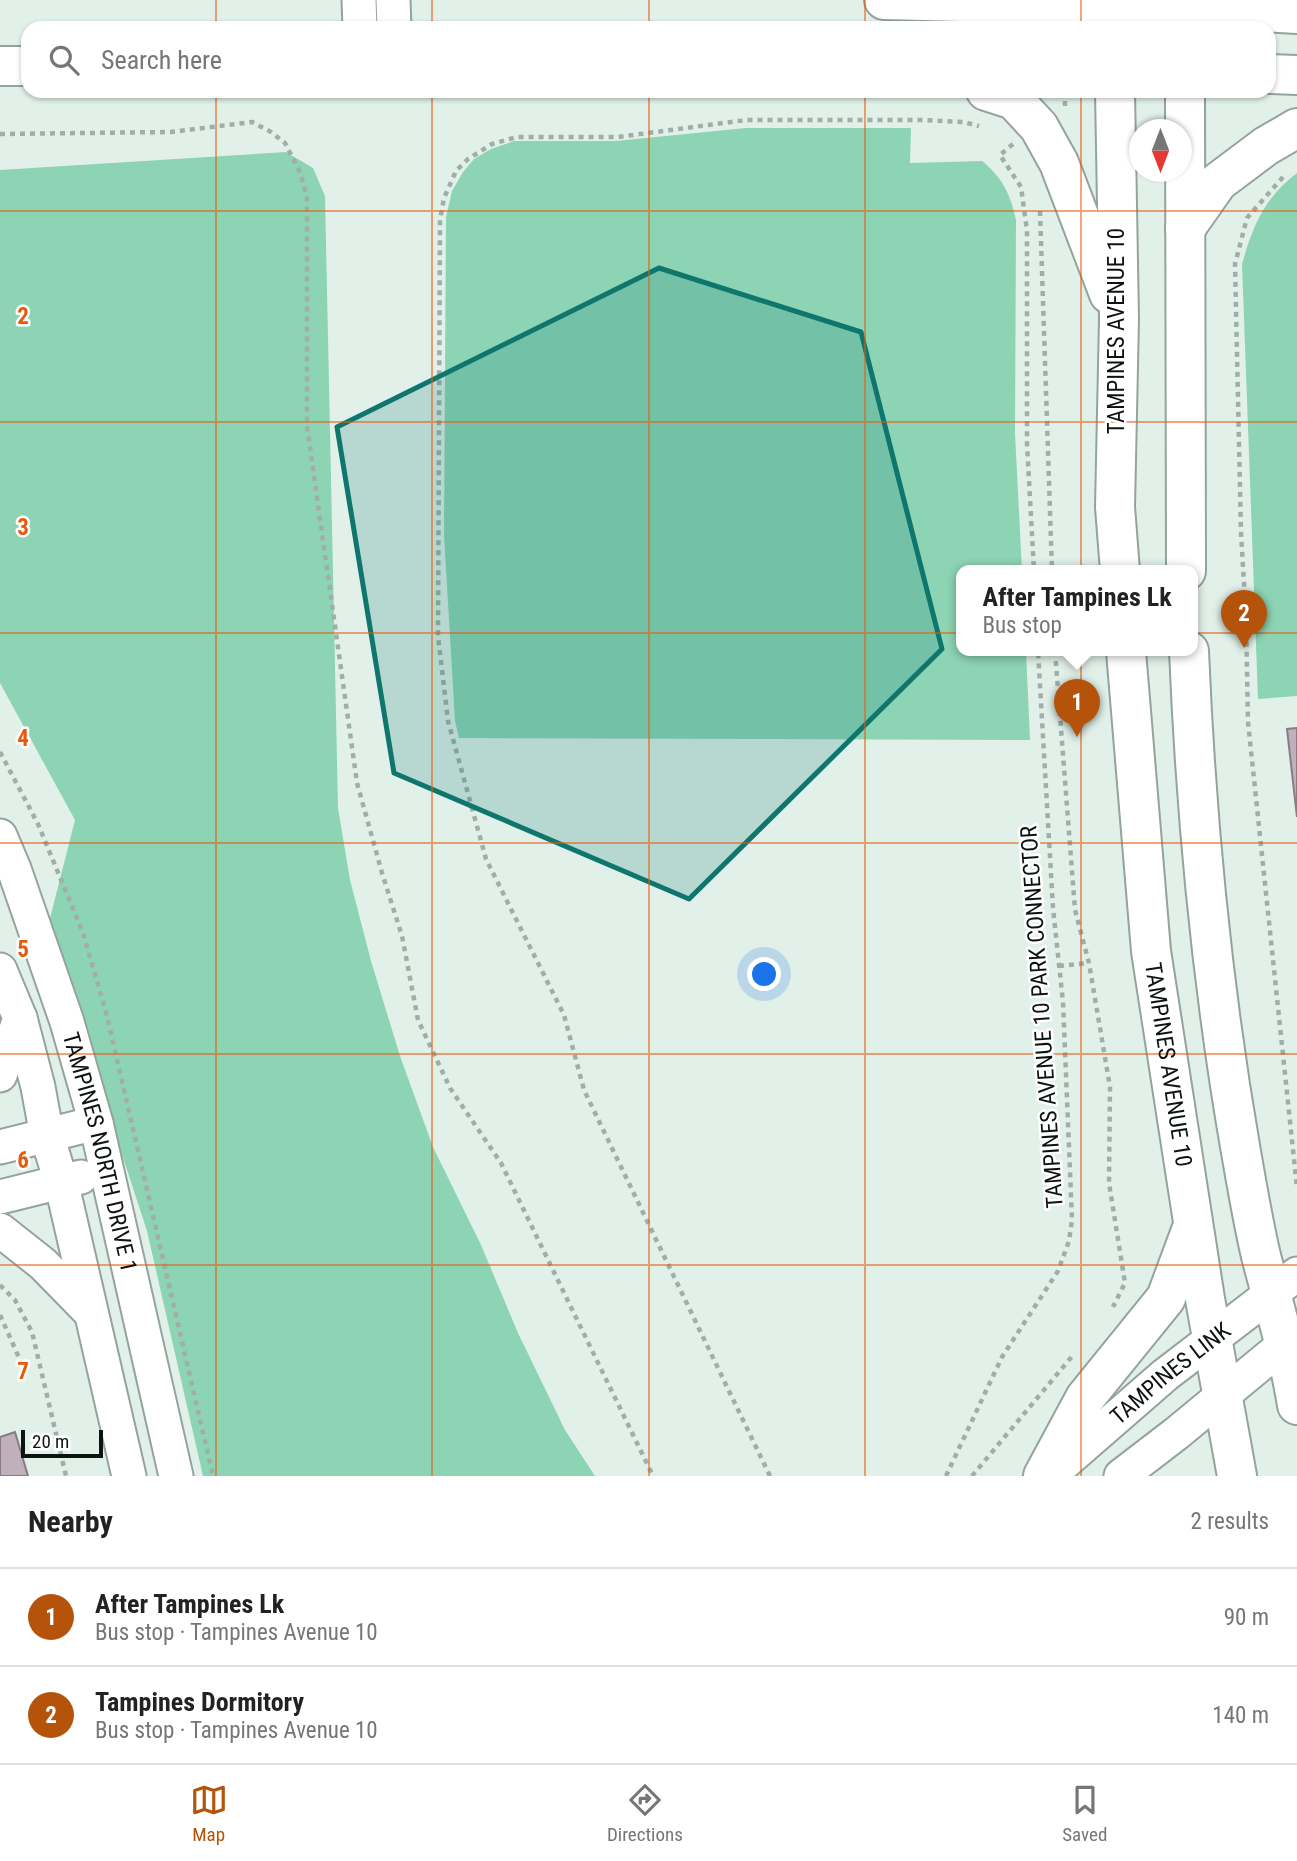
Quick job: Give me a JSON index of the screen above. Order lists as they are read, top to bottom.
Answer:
{
  "streets": {
    "main road": ["TAMPINES AVENUE 10"],
    "street": ["TAMPINES NORTH DRIVE 1", "TAMPINES LINK"],
    "path": ["TAMPINES AVENUE 10 PARK CONNECTOR"]
  },
  "crossings": [
    ["TAMPINES AVENUE 10", "TAMPINES LINK"]
  ],
  "scale_bar": "20 m",
  "north": "bottom",
  "page": {
    "search": "Search here",
    "popup": ["After Tampines Lk", "Bus stop"],
    "pins": ["2", "1"],
    "scale": "20 m",
    "heading": ["Nearby", "2 results"],
    "list": [
      {
        "mark": "1",
        "name": "After Tampines Lk",
        "note": "Bus stop · Tampines Avenue 10",
        "value": "90 m"
      },
      {
        "mark": "2",
        "name": "Tampines Dormitory",
        "note": "Bus stop · Tampines Avenue 10",
        "value": "140 m"
      }
    ],
    "nav": ["Map", "Directions", "Saved"]
  },
  "grid": {
    "rows": [
      "2",
      "3",
      "4",
      "5",
      "6",
      "7"
    ]
  }
}
